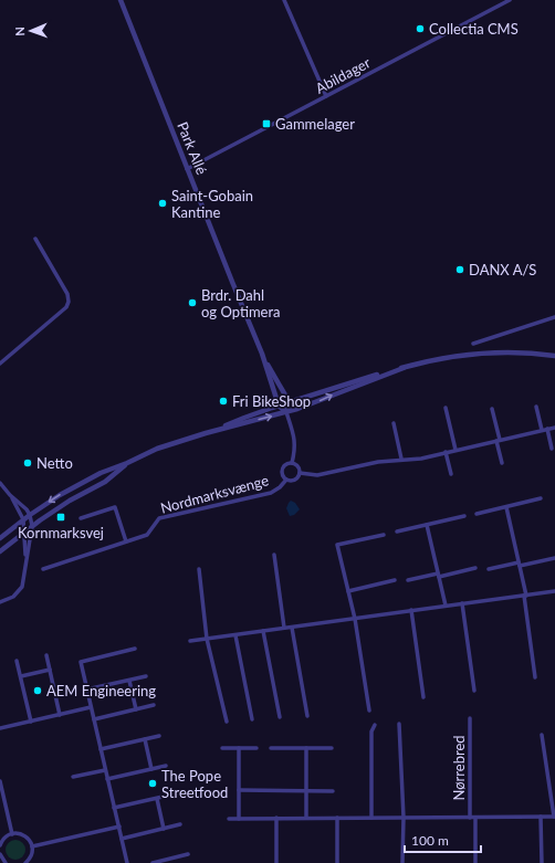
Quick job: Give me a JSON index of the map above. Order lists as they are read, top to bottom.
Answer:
{
  "streets": {
    "street": [
      "Abildager",
      "Park Allé",
      "Nordmarksvænge",
      "Nørrebred"
    ]
  },
  "crossings": [
    ["Abildager", "Park Allé"]
  ],
  "places": {
    "other": [
      "Collectia CMS",
      "Saint-Gobain Kantine",
      "DANX A/S",
      "Brdr. Dahl og Optimera",
      "Fri BikeShop",
      "Netto",
      "AEM Engineering",
      "The Pope Streetfood"
    ],
    "transit": ["Gammelager", "Kornmarksvej"]
  },
  "scale_bar": "100 m",
  "north": "left"
}
